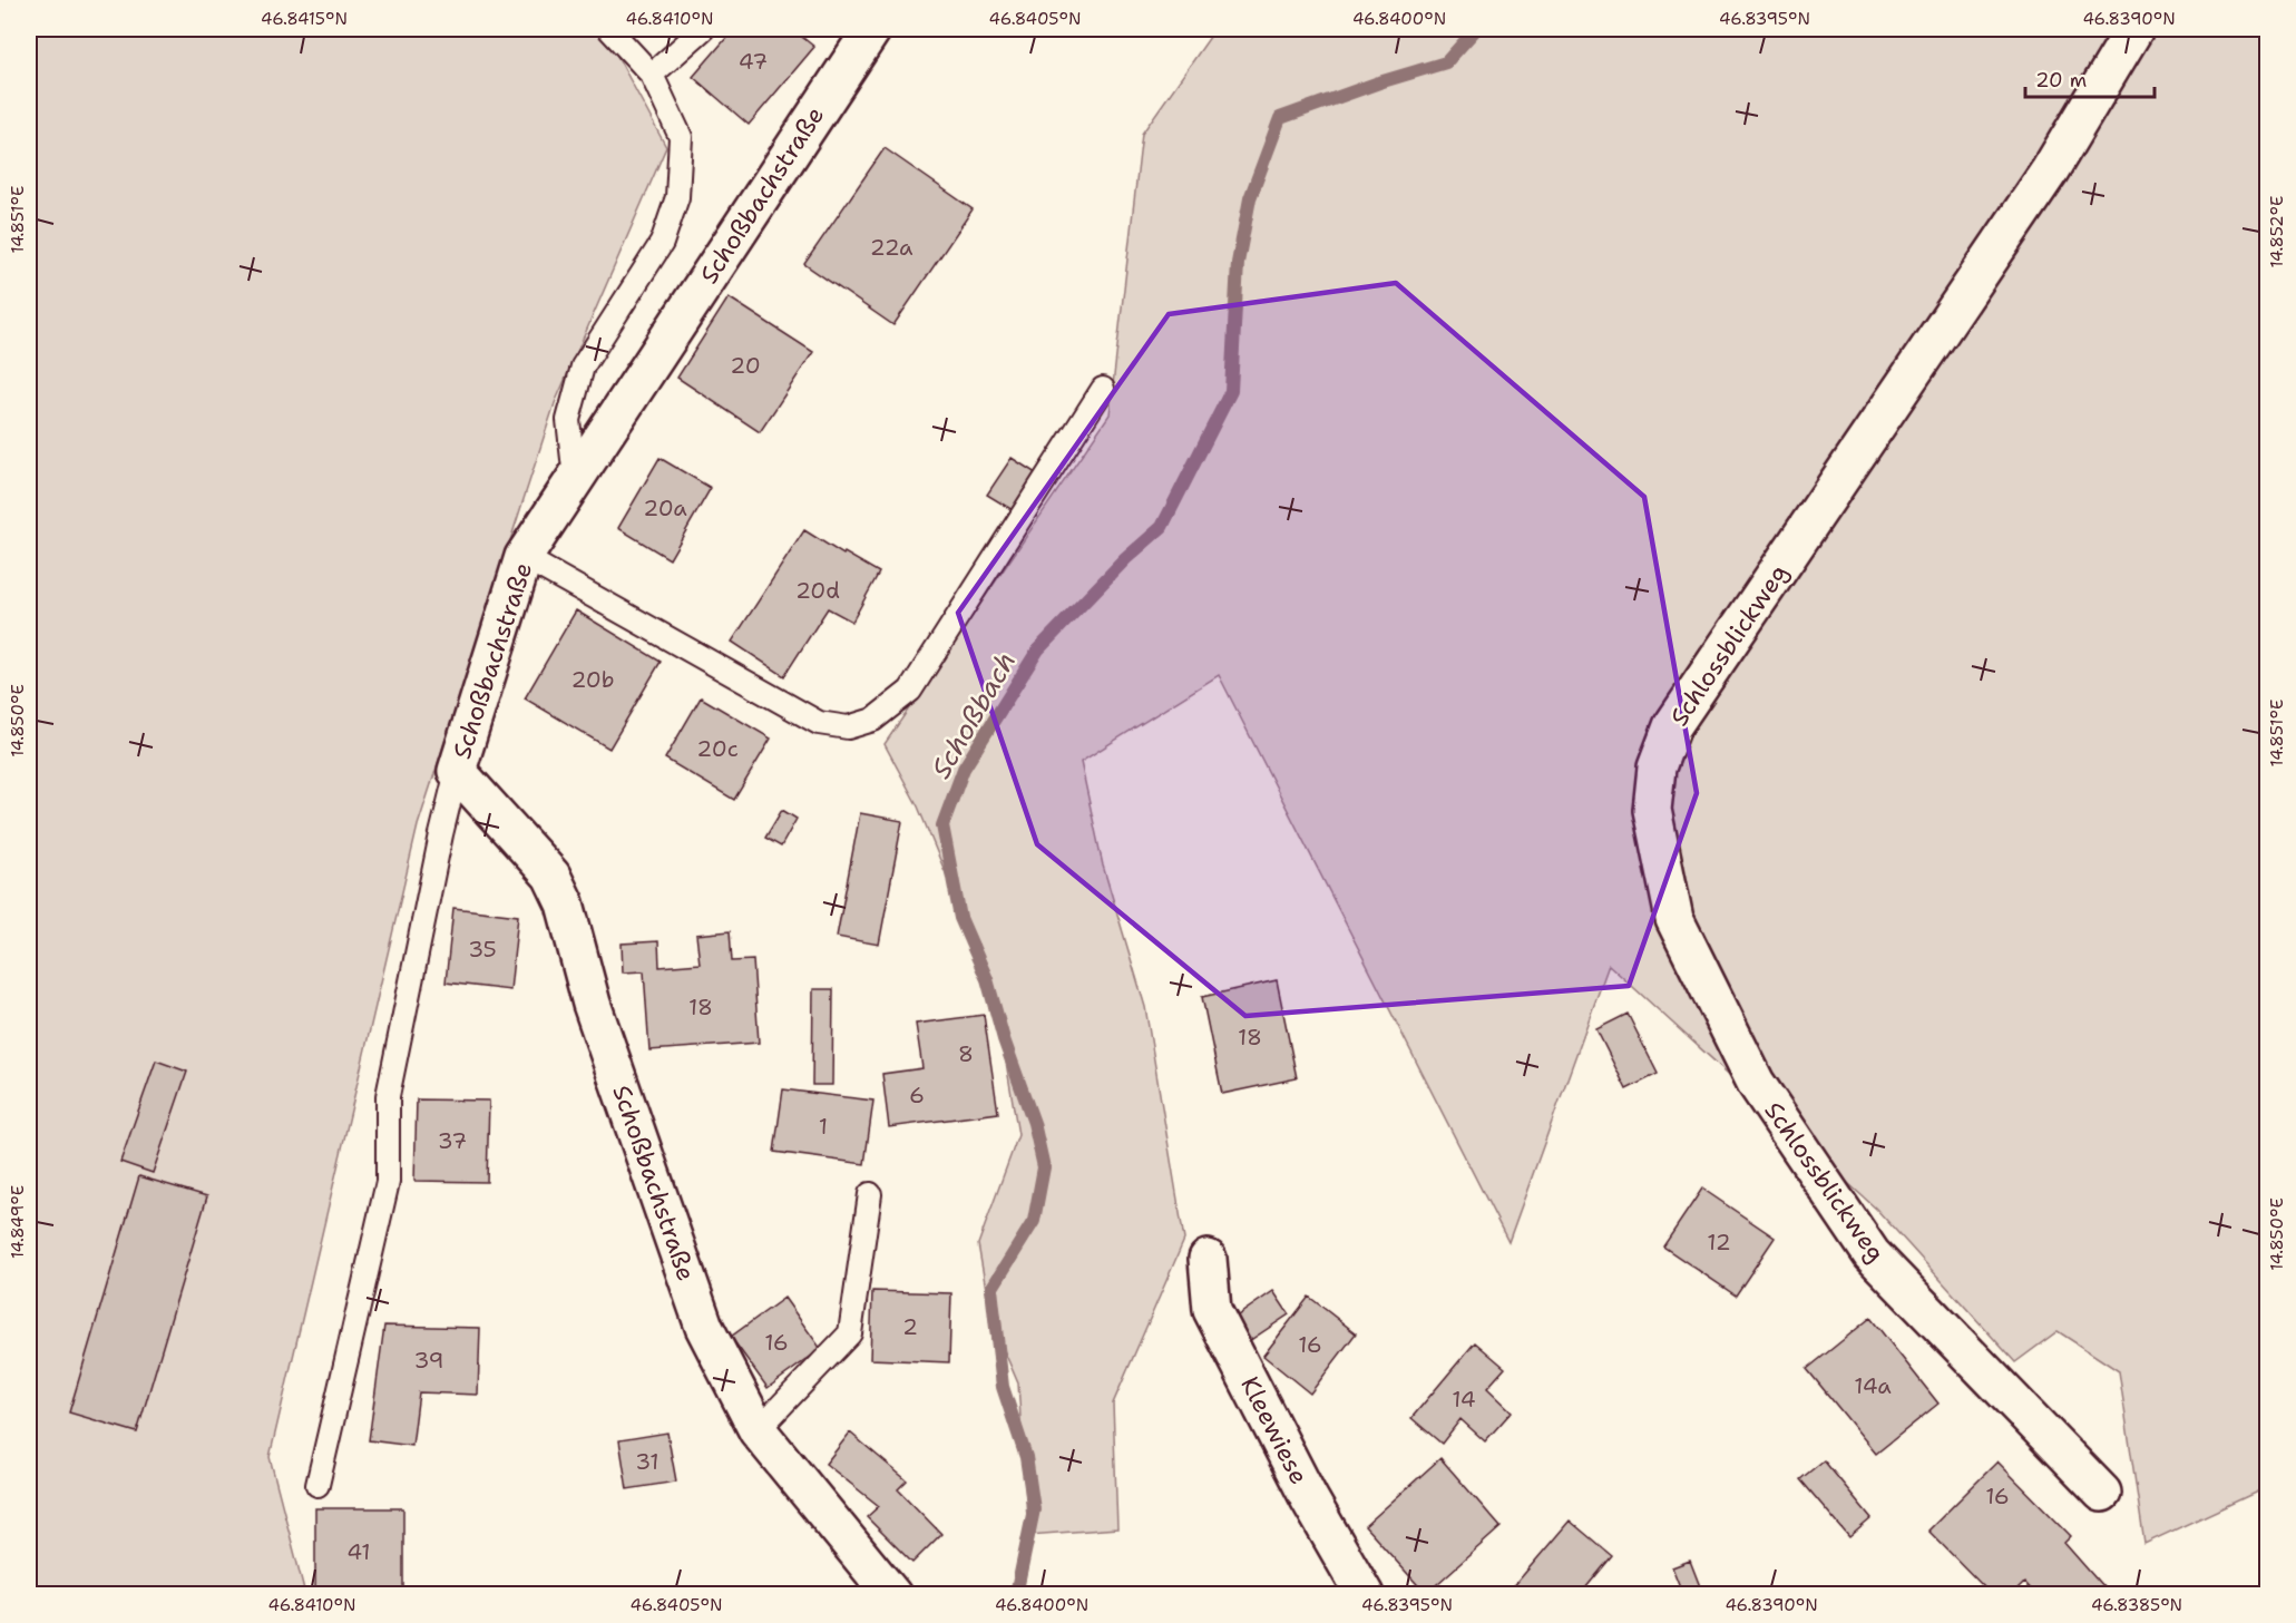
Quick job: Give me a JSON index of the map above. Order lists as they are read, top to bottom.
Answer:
{
  "streets": {
    "street": ["Schoßbachstraße", "Schlossblickweg", "Kleewiese"]
  },
  "water": ["Schoßbach"],
  "house_numbers": [
    "47",
    "22a",
    "20",
    "20a",
    "20d",
    "20b",
    "20c",
    "35",
    "18",
    "18",
    "8",
    "6",
    "1",
    "37",
    "12",
    "2",
    "16",
    "16",
    "39",
    "14a",
    "14",
    "31",
    "16",
    "41"
  ],
  "scale_bar": "20 m",
  "coordinates": [
    "46.8415°N",
    "46.8410°N",
    "46.8405°N",
    "46.8400°N",
    "46.8395°N",
    "46.8390°N",
    "14.851°E",
    "14.852°E",
    "14.850°E",
    "14.849°E",
    "46.8385°N"
  ]
}
